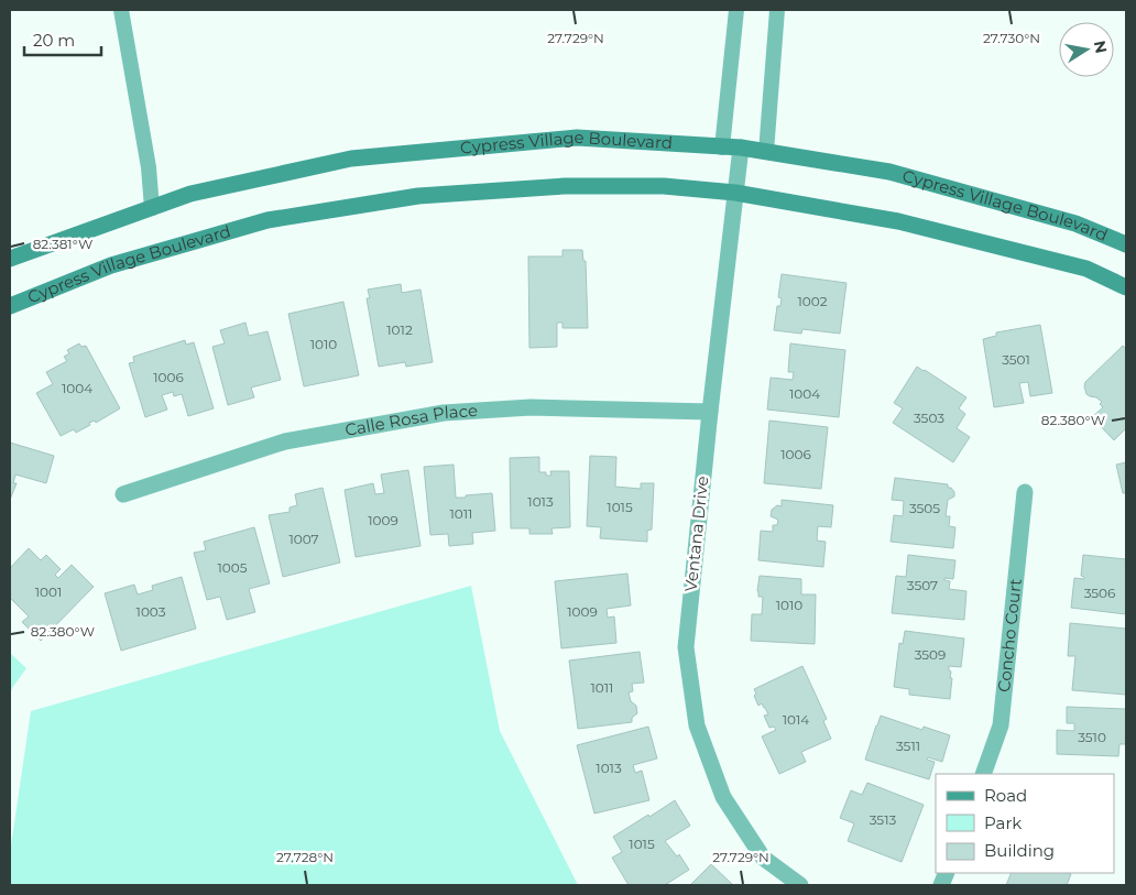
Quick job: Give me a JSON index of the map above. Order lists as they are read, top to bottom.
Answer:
{
  "streets": {
    "street": [
      "Cypress Village Boulevard",
      "Calle Rosa Place",
      "Ventana Drive",
      "Concho Court"
    ]
  },
  "crossings": [
    ["Cypress Village Boulevard", "Ventana Drive"],
    ["Calle Rosa Place", "Ventana Drive"]
  ],
  "house_numbers": [
    "1002",
    "1012",
    "1010",
    "3501",
    "1006",
    "1004",
    "1004",
    "3503",
    "1006",
    "1013",
    "1015",
    "3505",
    "1011",
    "1009",
    "1007",
    "1005",
    "3507",
    "1001",
    "3506",
    "1010",
    "1003",
    "1009",
    "3509",
    "1011",
    "1014",
    "3510",
    "3511",
    "1013",
    "3513",
    "1015"
  ],
  "legend": ["Road", "Park", "Building"],
  "scale_bar": "20 m",
  "north": "right",
  "coordinates": [
    "27.729°N",
    "27.730°N",
    "82.381°W",
    "82.380°W",
    "27.728°N"
  ]
}
